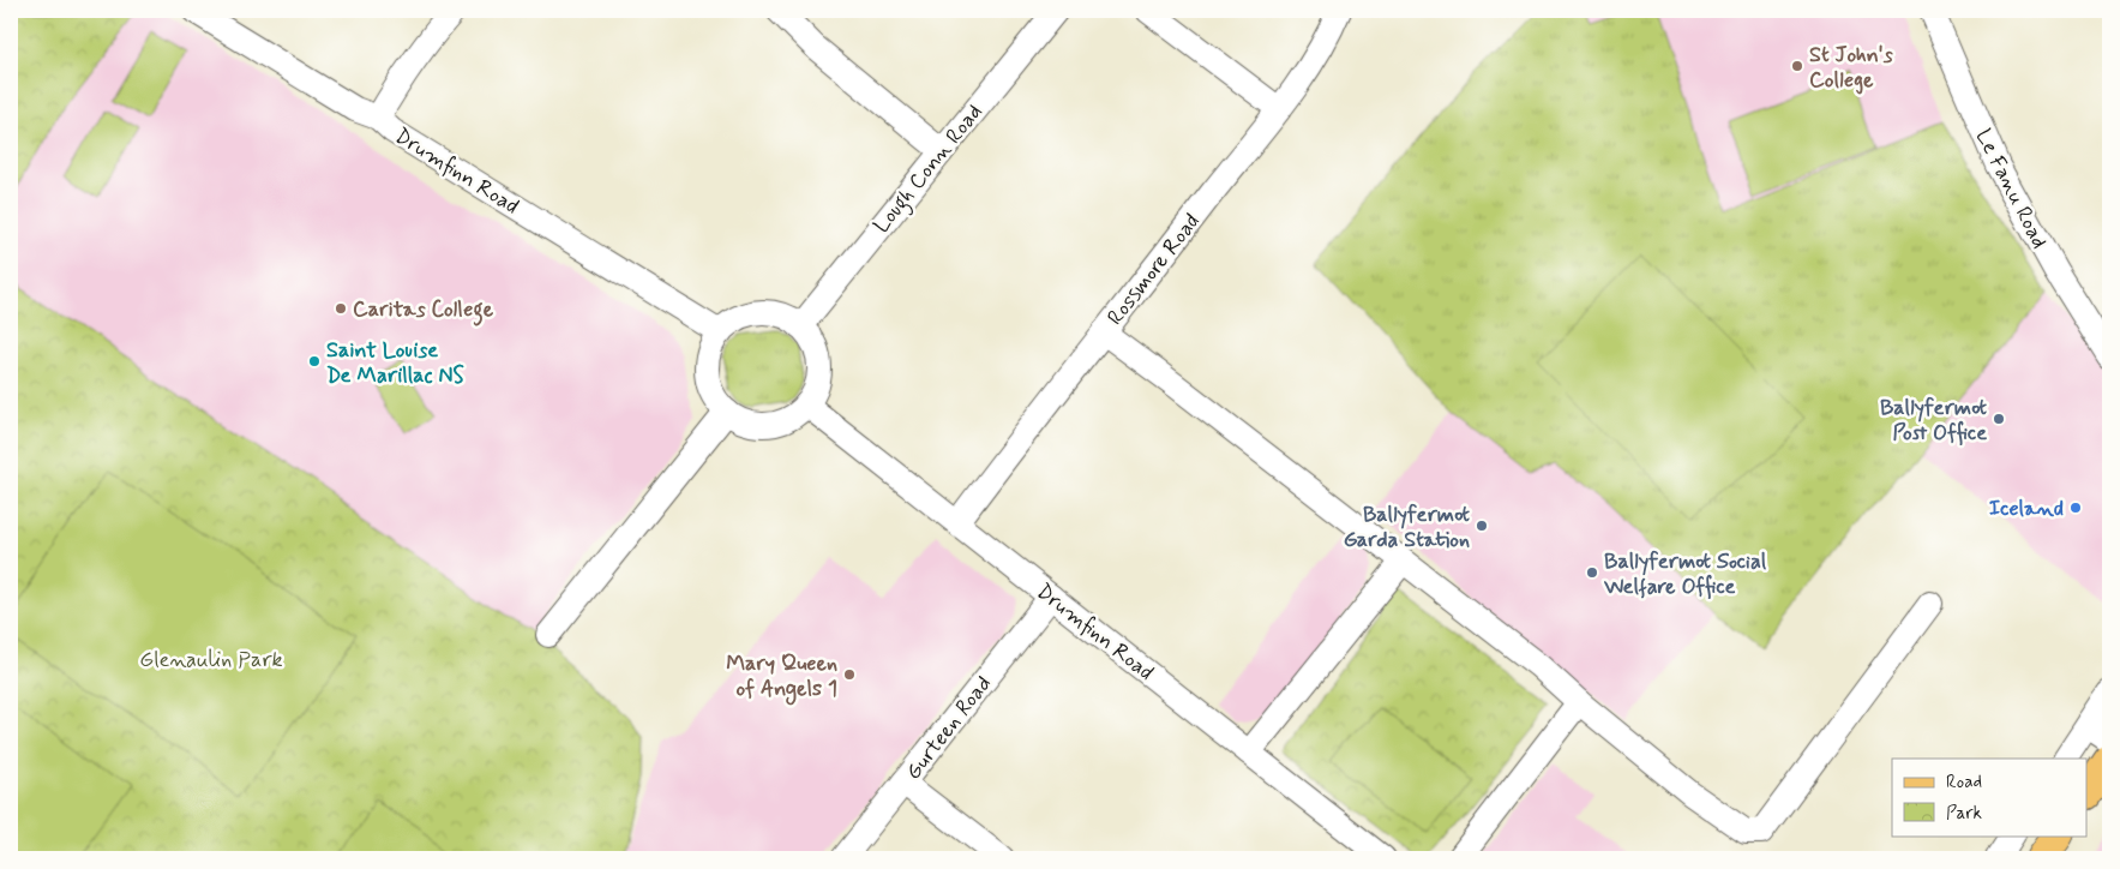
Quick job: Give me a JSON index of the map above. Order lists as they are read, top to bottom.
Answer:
{
  "streets": {
    "street": [
      "Lough Conn Road",
      "Drumfinn Road",
      "Le Fanu Road",
      "Rossmore Road",
      "Gurteen Road"
    ]
  },
  "crossings": [
    ["Lough Conn Road", "Drumfinn Road"],
    ["Drumfinn Road", "Rossmore Road"],
    ["Drumfinn Road", "Gurteen Road"]
  ],
  "parks": ["Glenaulin Park"],
  "places": [
    "St John's College",
    "Caritas College",
    "Saint Louise De Marillac NS",
    "Ballyfermot Post Office",
    "Iceland",
    "Ballyfermot Garda Station",
    "Ballyfermot Social Welfare Office",
    "Mary Queen of Angels 1"
  ],
  "legend": ["Road", "Park"]
}
